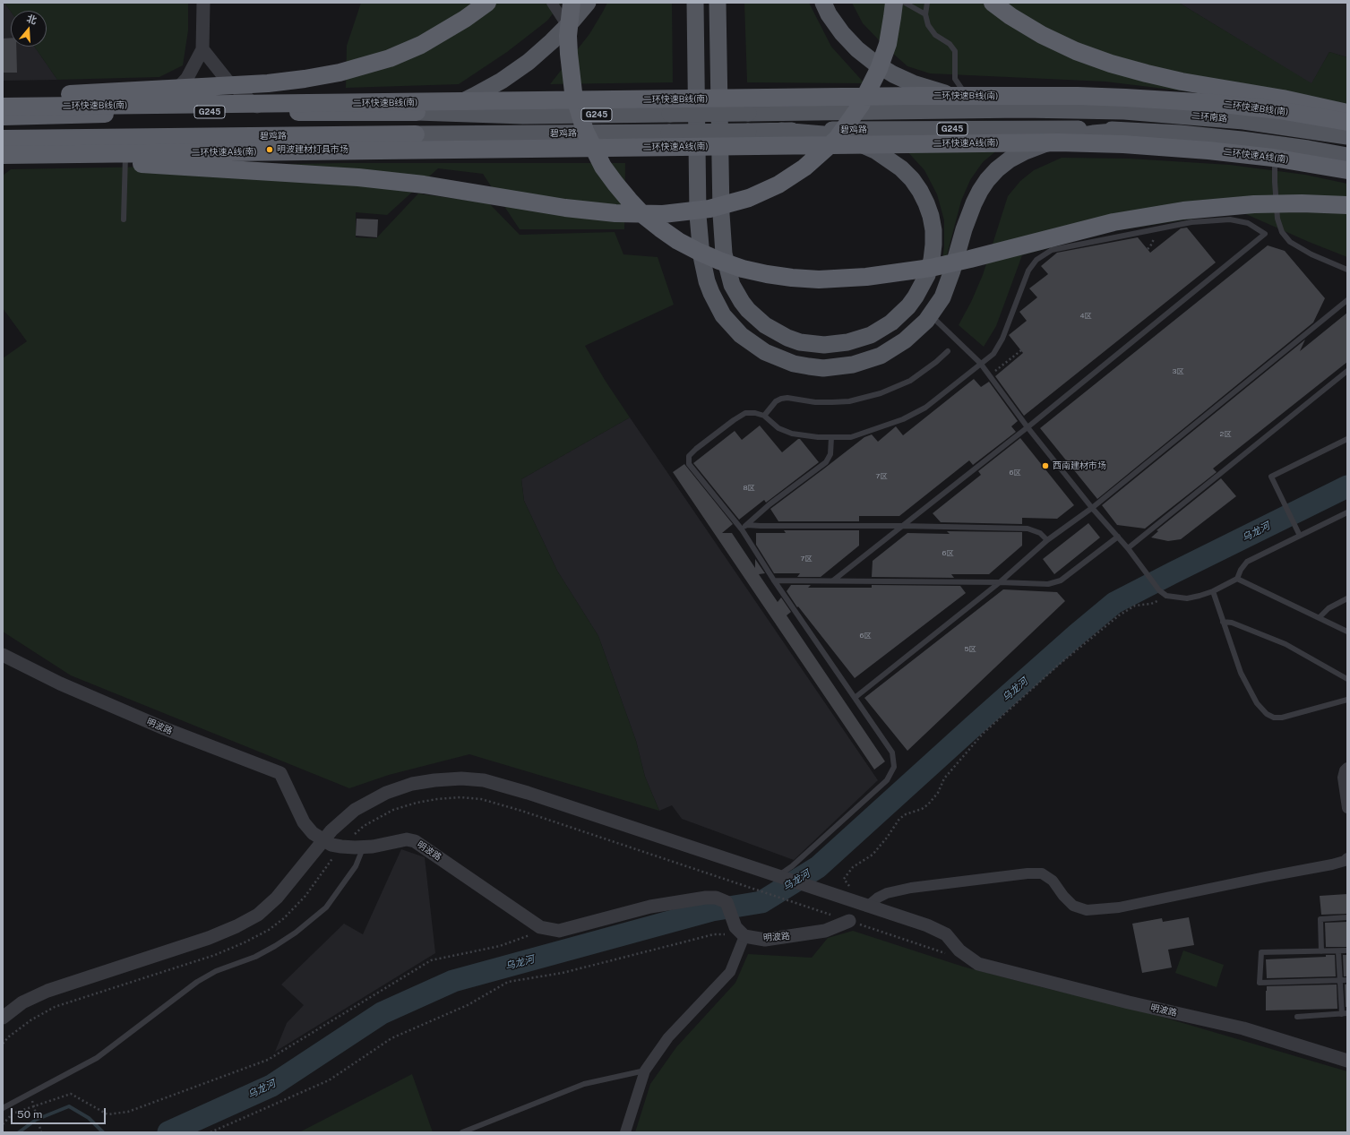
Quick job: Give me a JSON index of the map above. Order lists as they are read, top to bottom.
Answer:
{
  "streets": {
    "highway": [
      "二环快速B线(南)",
      "G245",
      "碧鸡路",
      "二环快速A线(南)"
    ],
    "main road": ["二环南路"],
    "street": ["明波路"]
  },
  "crossings": [
    ["二环南路", "碧鸡路"]
  ],
  "water": ["乌龙河"],
  "places": ["明波建材灯具市场", "西南建材市场"],
  "house_numbers": [
    "4区",
    "3区",
    "2区",
    "6区",
    "7区",
    "8区",
    "6区",
    "7区",
    "6区",
    "5区"
  ],
  "scale_bar": "50 m",
  "north": "top"
}
